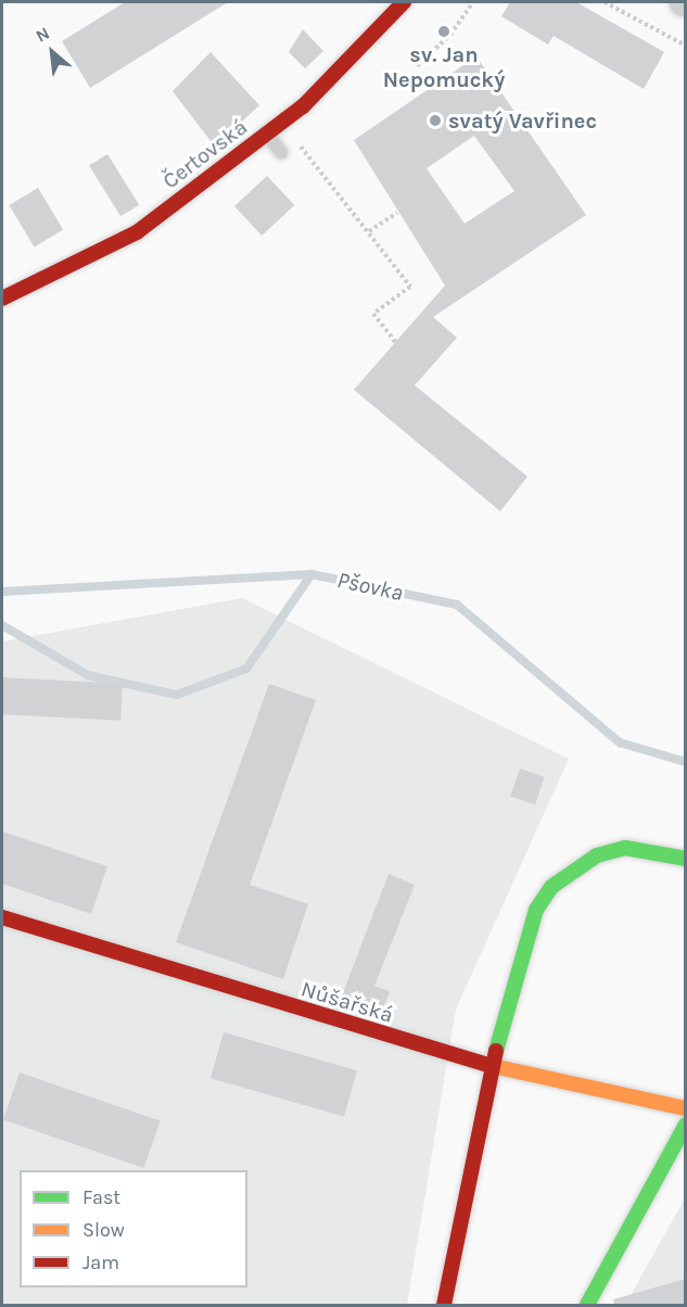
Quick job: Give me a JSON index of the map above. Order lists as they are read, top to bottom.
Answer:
{
  "streets": {
    "street": ["Čertovská", "Nůšařská"]
  },
  "water": ["Pšovka"],
  "places": ["sv. Jan Nepomucký", "svatý Vavřinec"],
  "legend": ["Fast", "Slow", "Jam"],
  "north": "top left"
}
